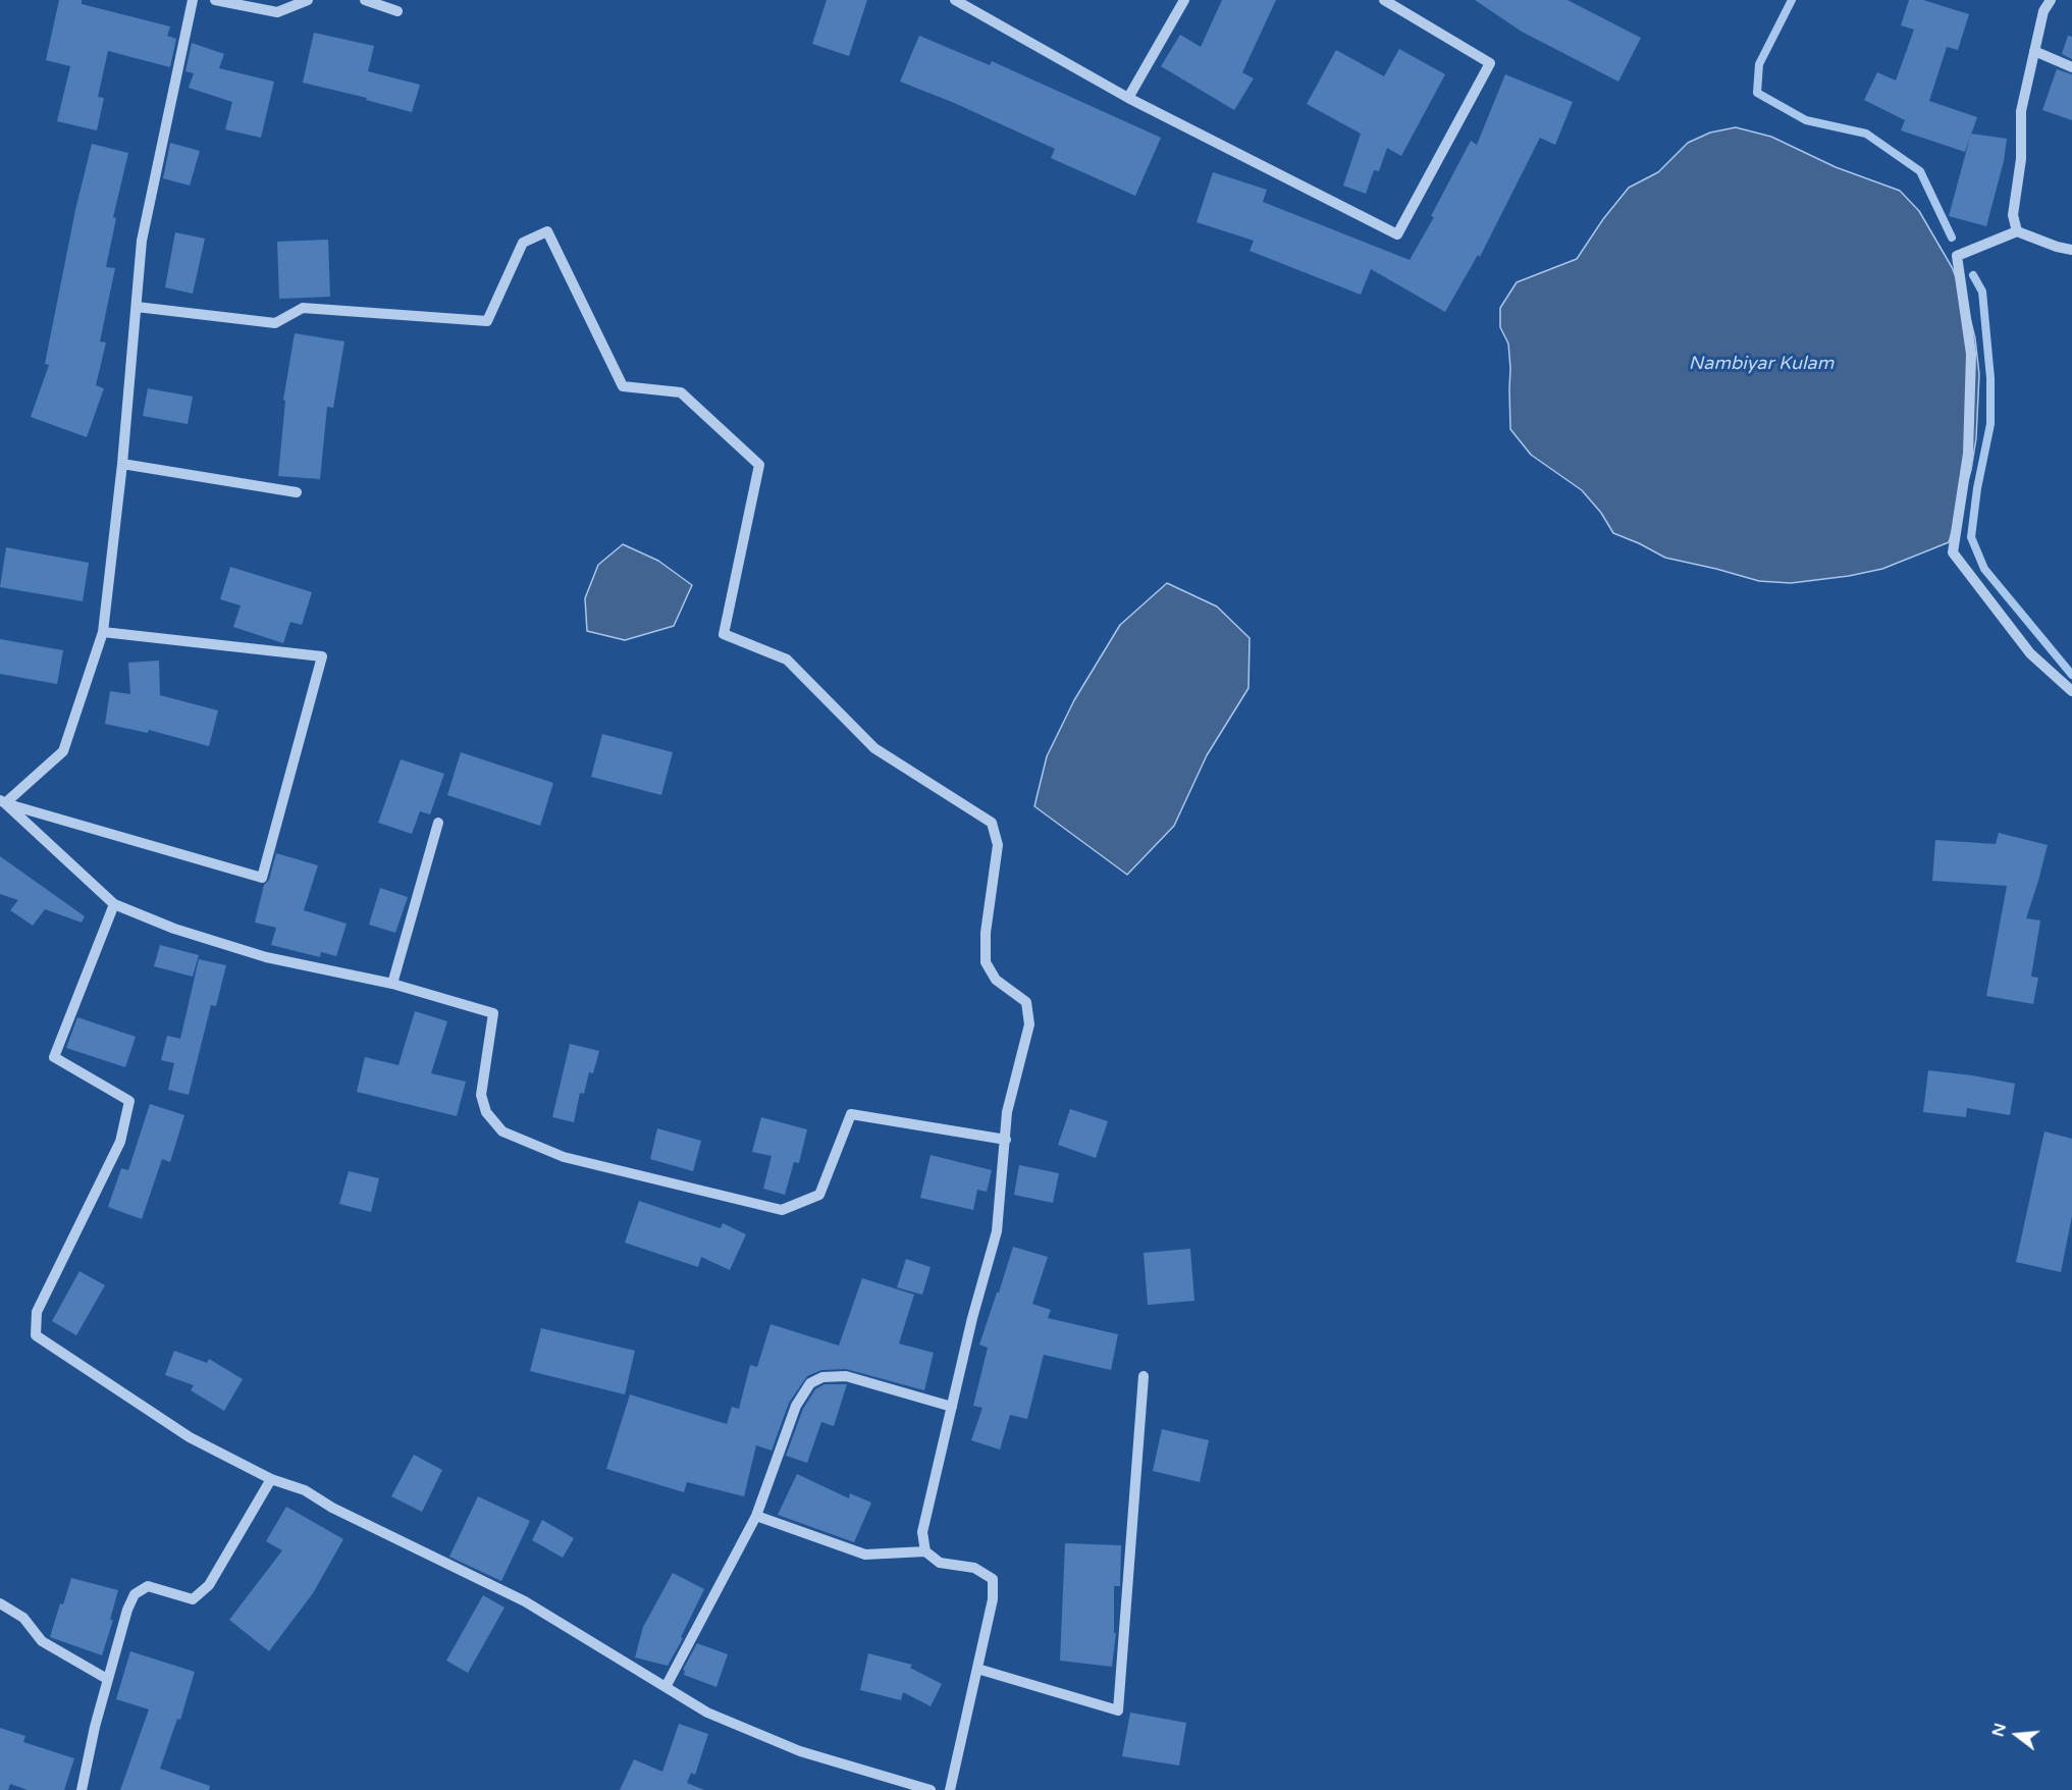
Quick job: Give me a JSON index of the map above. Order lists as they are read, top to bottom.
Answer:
{
  "water": ["Nambiyar Kulam"],
  "north": "left"
}
